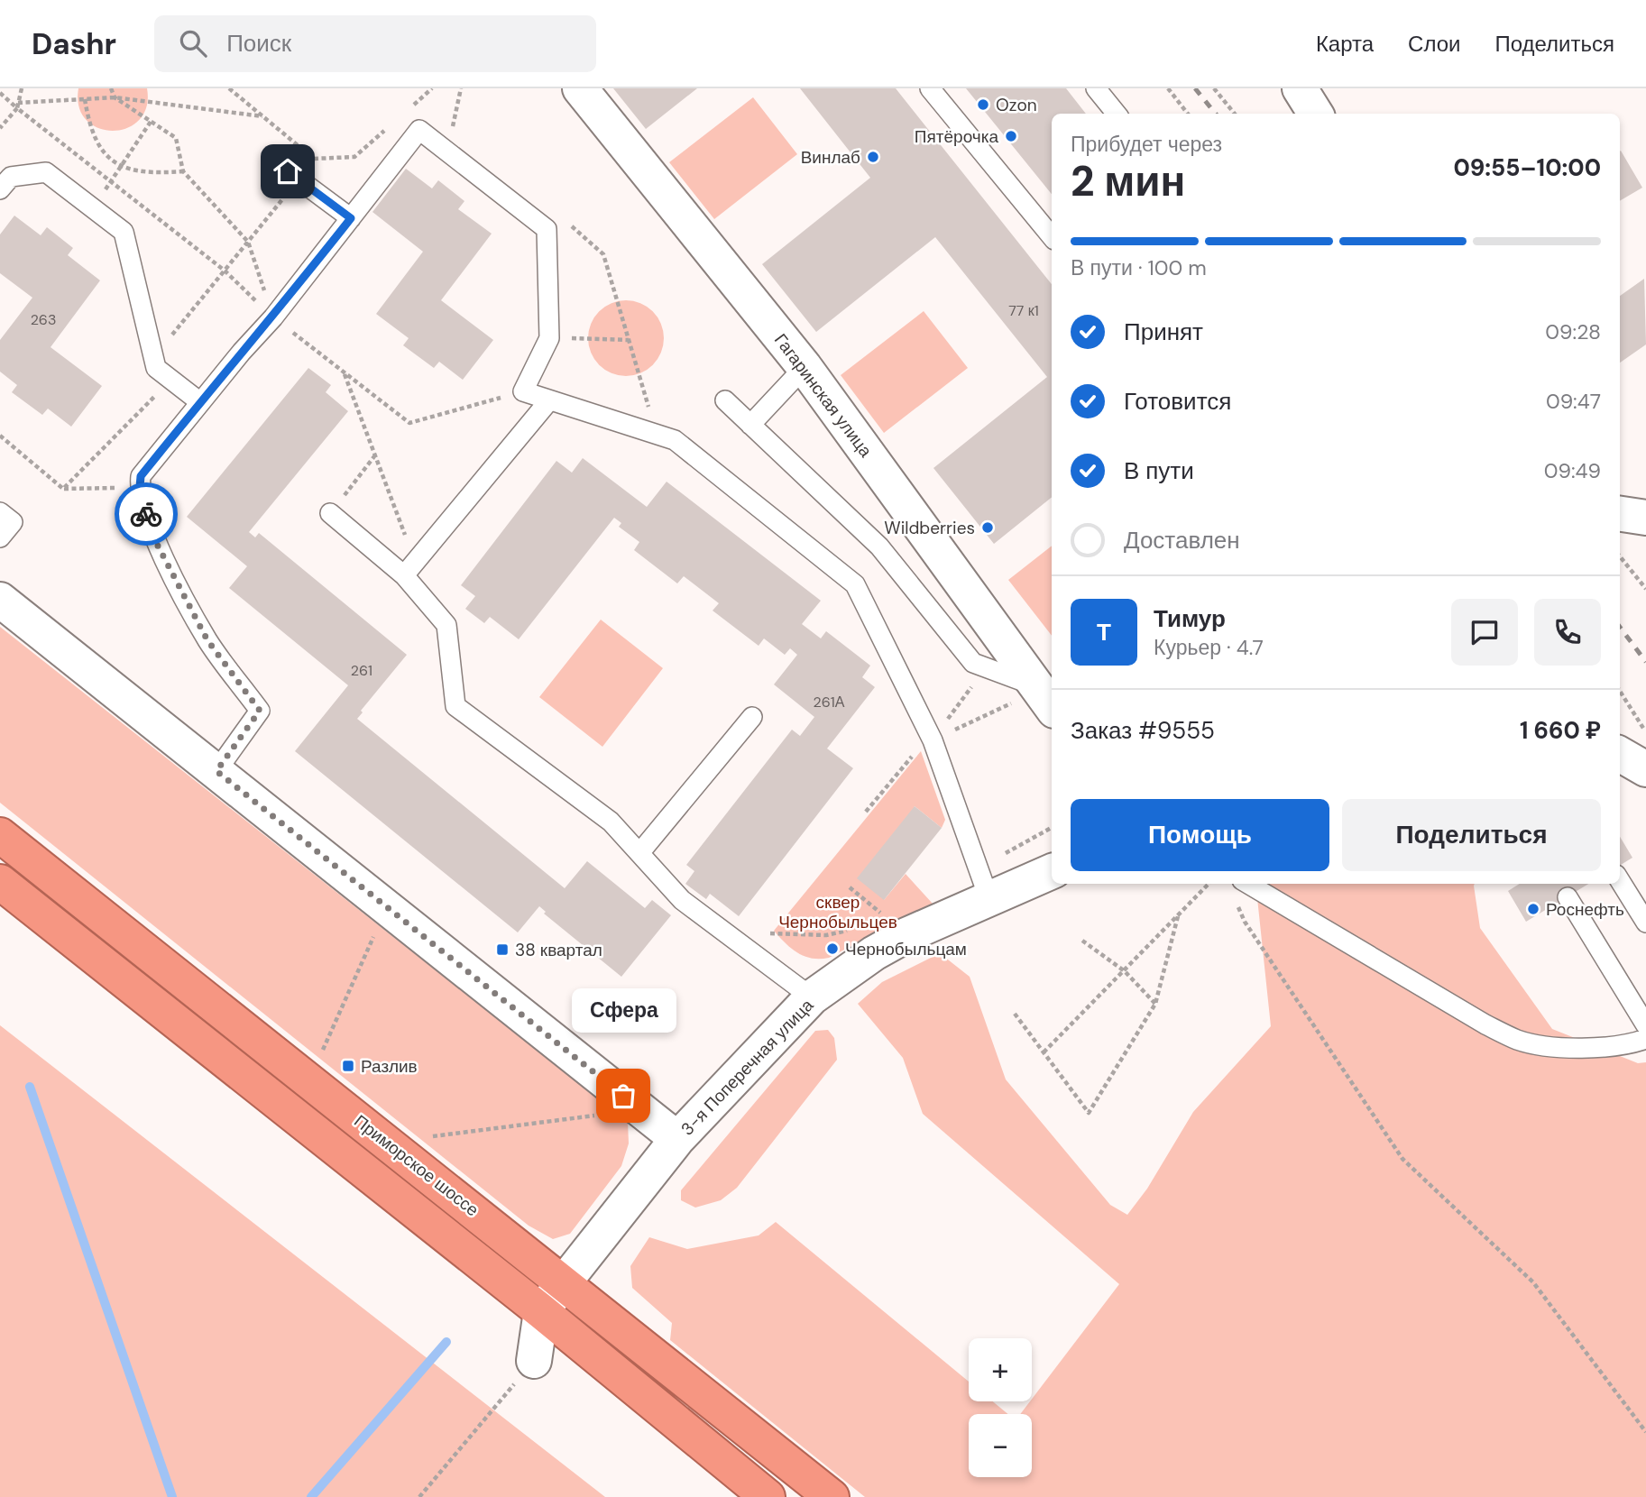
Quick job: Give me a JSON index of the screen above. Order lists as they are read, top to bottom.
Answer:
{
  "streets": {
    "highway": ["Приморское шоссе"],
    "street": ["Гагаринская улица", "3-я Поперечная улица"]
  },
  "crossings": [
    ["3-я Поперечная улица", "Приморское шоссе"]
  ],
  "parks": ["сквер Чернобыльцев"],
  "places": {
    "other": [
      "Ozon",
      "Пятёрочка",
      "Винлаб",
      "Wildberries",
      "Роснефть",
      "Чернобыльцам",
      "Сфера"
    ],
    "transit": ["38 квартал", "Разлив"]
  },
  "house_numbers": [
    "77 к1",
    "263",
    "261",
    "261А"
  ],
  "page": {
    "header": "Dashr",
    "search": "Поиск",
    "nav": ["Карта", "Слои", "Поделиться"],
    "heading": ["2 мин", "Прибудет через", "09:55–10:00"],
    "panel": [
      "Тимур",
      "Курьер · 4.7",
      "Заказ #9555",
      "1 660 ₽"
    ],
    "bar": "В пути · 100 m",
    "list": [
      ["Принят", "09:28"],
      ["Готовится", "09:47"],
      ["В пути", "09:49"],
      "Доставлен"
    ],
    "round": "Т",
    "buttons": ["Помощь", "Поделиться"],
    "bubble": "Сфера",
    "map_buttons": ["+", "−"]
  }
}
